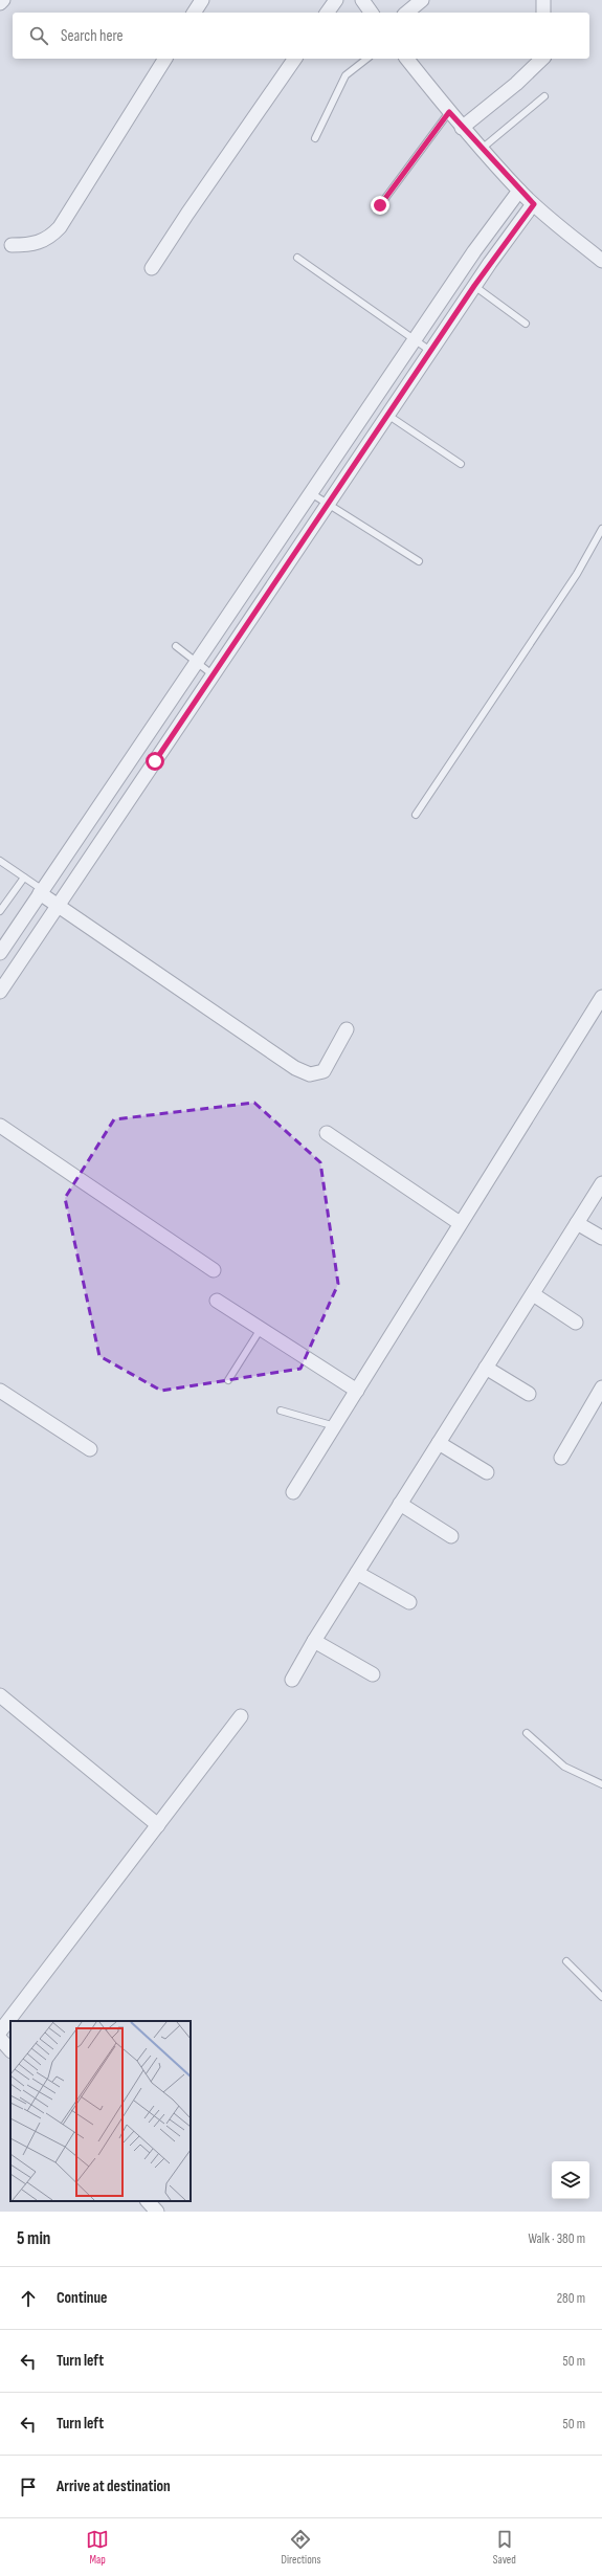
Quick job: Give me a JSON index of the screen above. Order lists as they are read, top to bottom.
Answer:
{
  "page": {
    "search": "Search here",
    "heading": ["5 min", "Walk · 380 m"],
    "list": [
      ["Continue", "280 m"],
      ["Turn left", "50 m"],
      ["Turn left", "50 m"],
      "Arrive at destination"
    ],
    "nav": ["Map", "Directions", "Saved"]
  }
}
